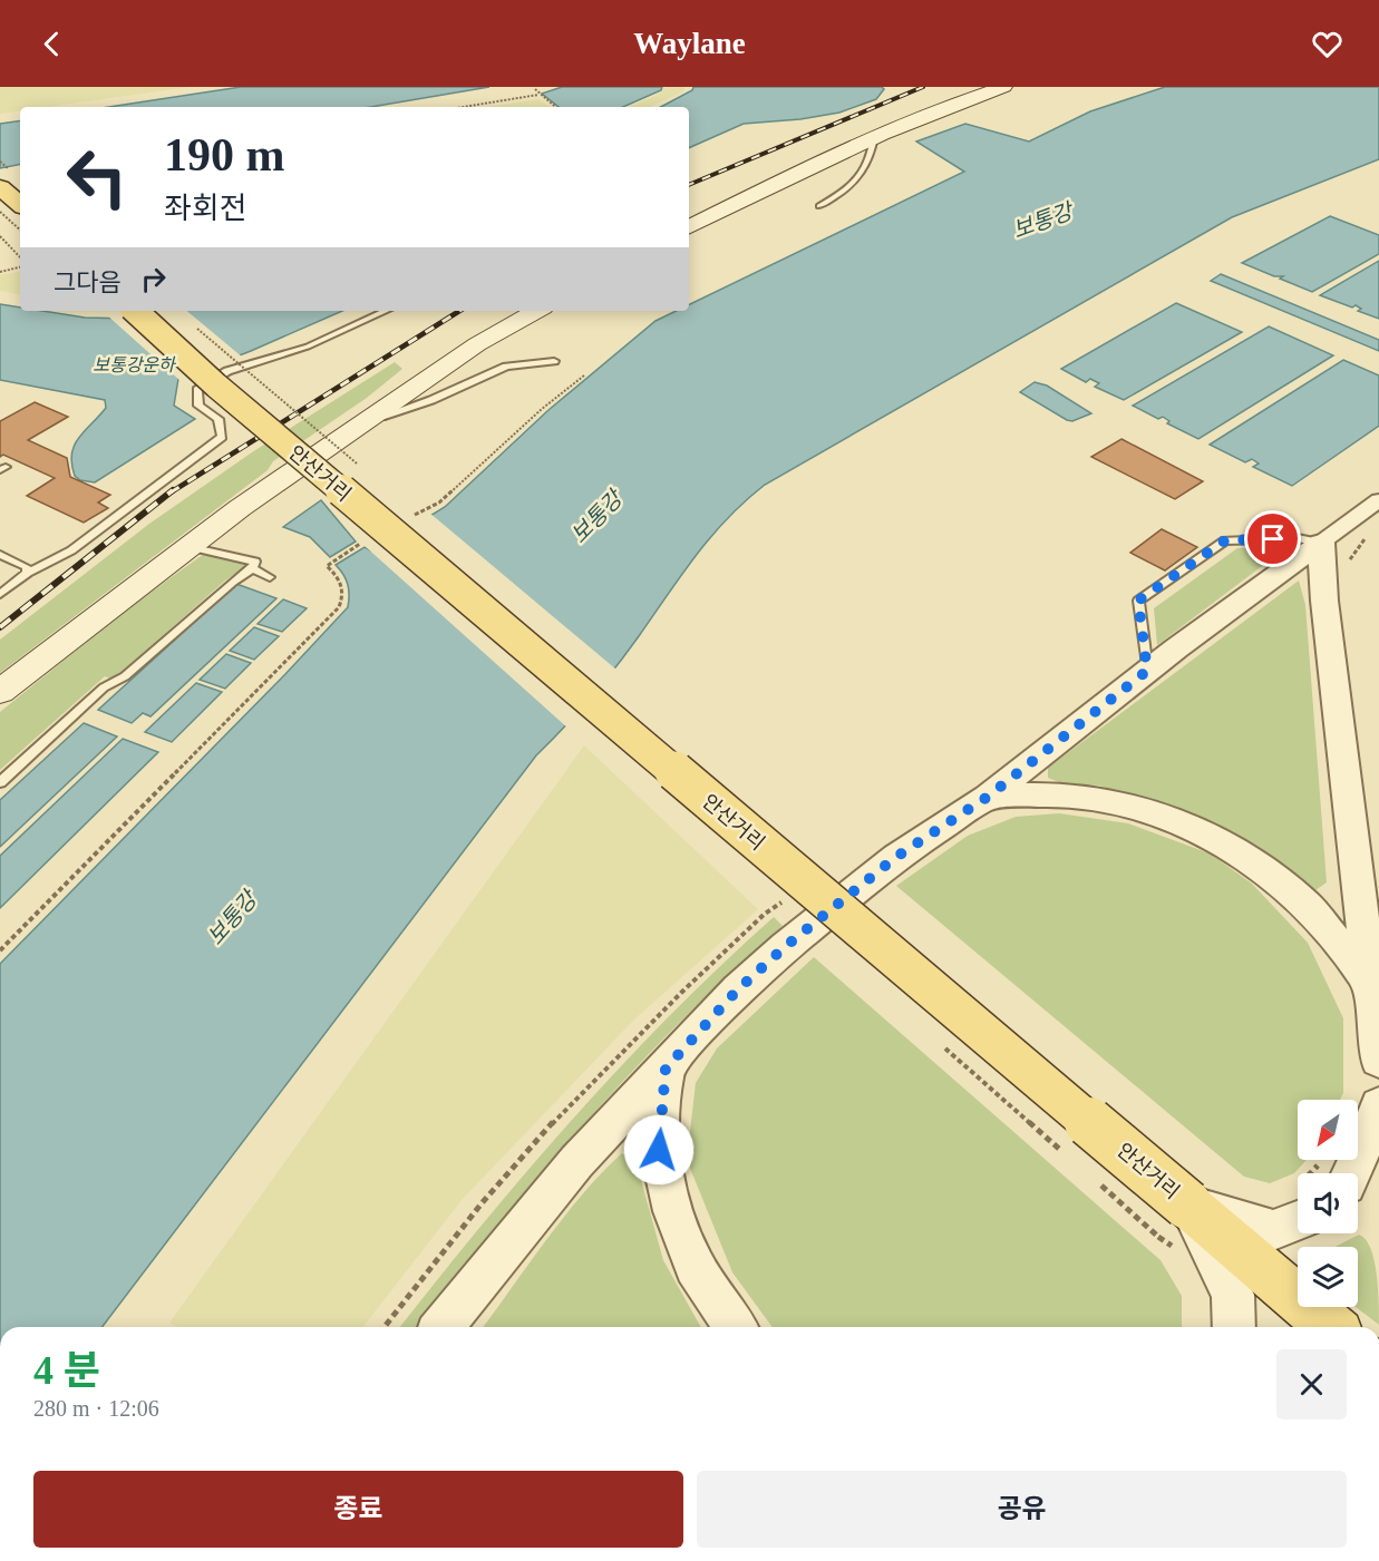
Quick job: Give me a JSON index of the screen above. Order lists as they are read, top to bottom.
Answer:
{
  "streets": {
    "main road": ["안산거리"]
  },
  "water": ["보통강", "보통강운하"],
  "north": "bottom left",
  "page": {
    "header": "Waylane",
    "turn": ["190 m", "좌회전"],
    "then": "그다음",
    "heading": ["4 분", "280 m · 12:06"],
    "buttons": ["종료", "공유"]
  }
}
